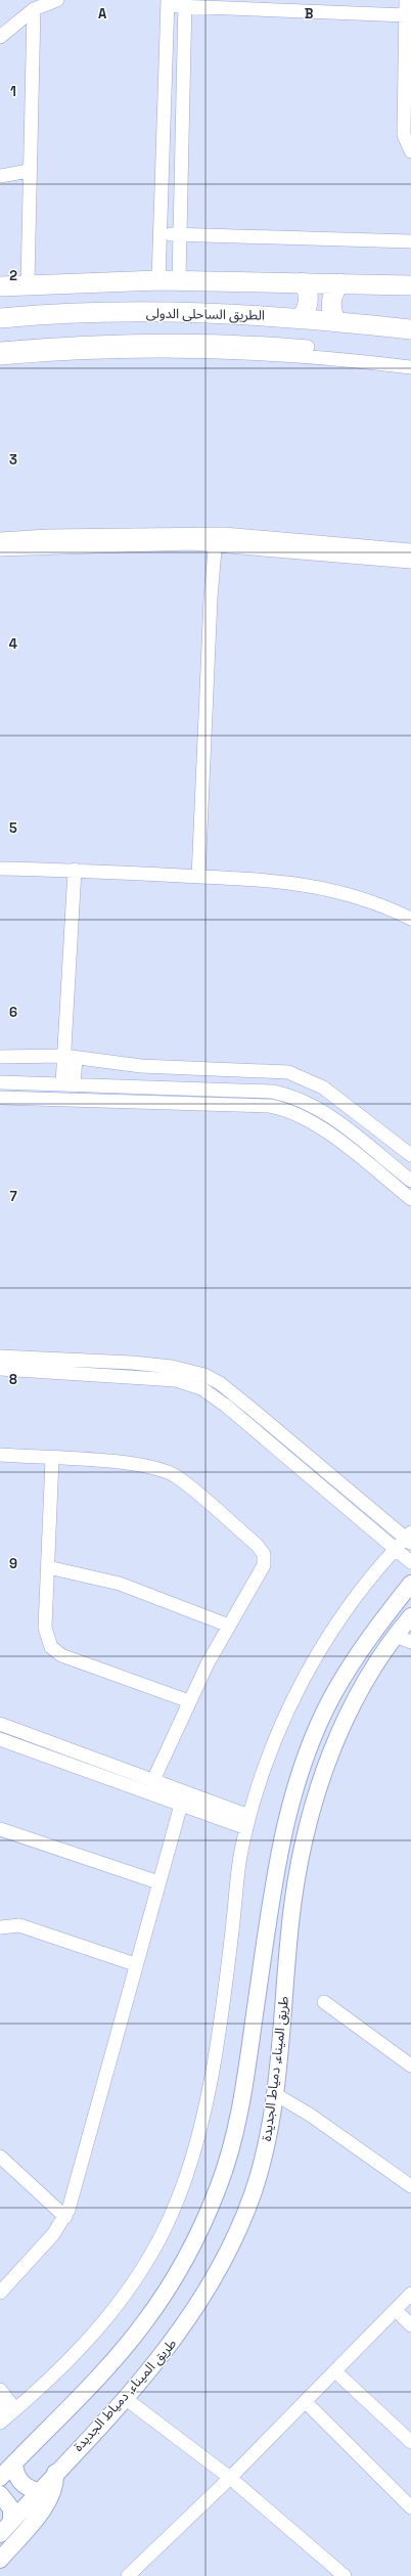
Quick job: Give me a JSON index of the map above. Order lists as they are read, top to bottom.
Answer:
{
  "streets": {
    "highway": ["الطريق الساحلى الدولى"],
    "main road": ["طريق الميناء, دمياط الجديدة"]
  },
  "grid": {
    "columns": ["A", "B"],
    "rows": [
      "1",
      "2",
      "3",
      "4",
      "5",
      "6",
      "7",
      "8",
      "9"
    ]
  }
}
